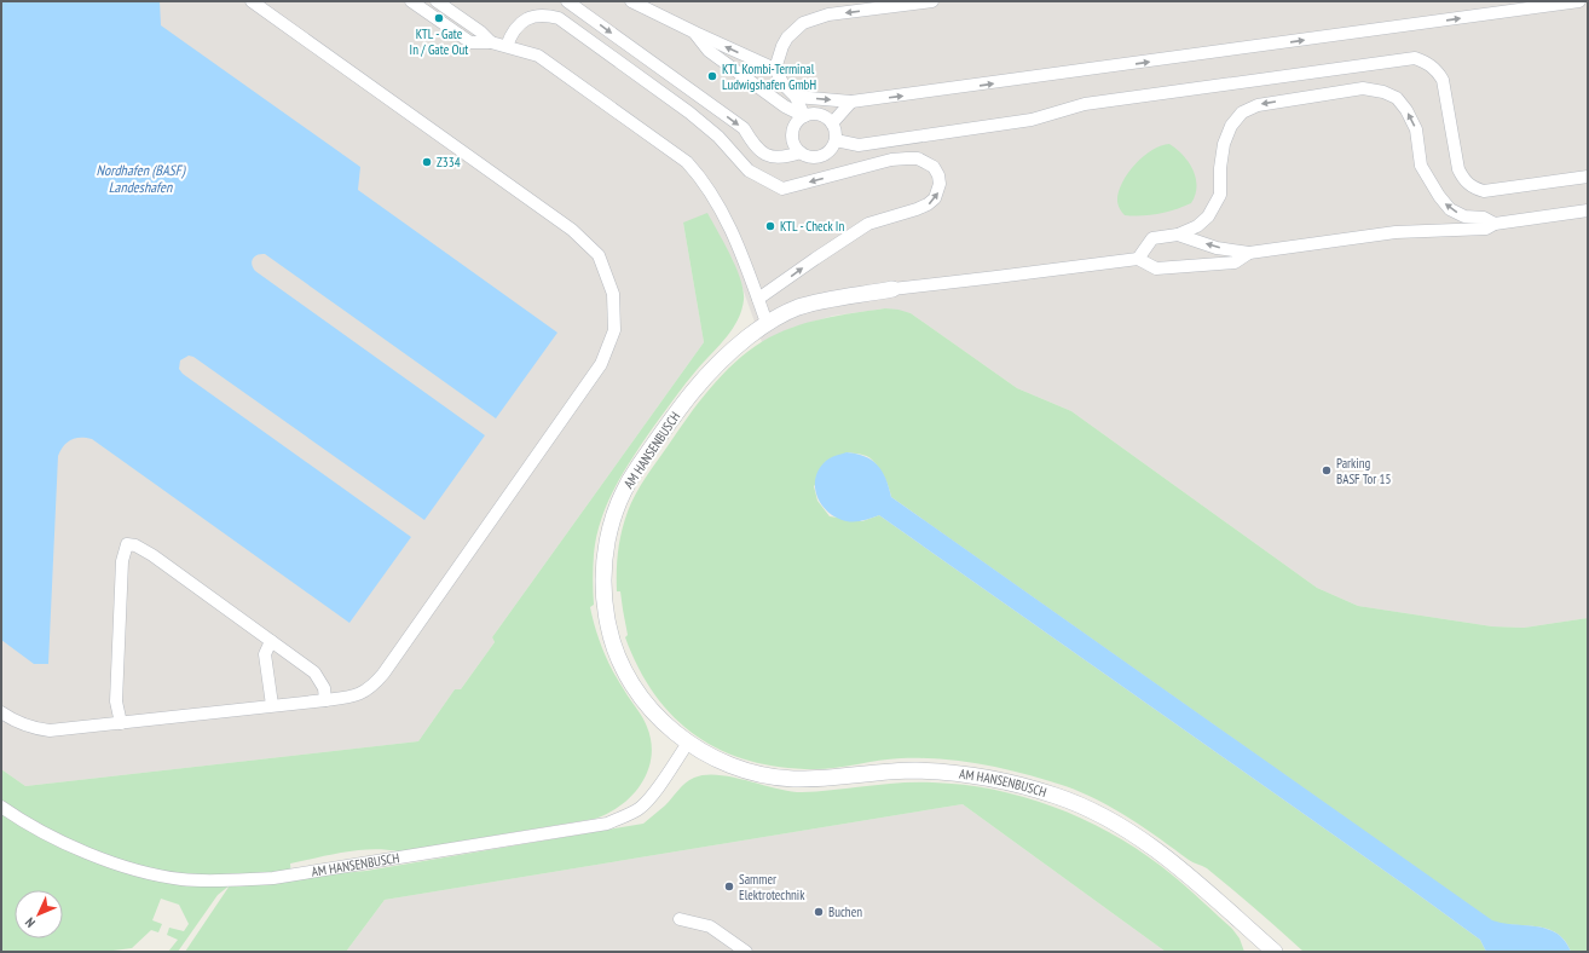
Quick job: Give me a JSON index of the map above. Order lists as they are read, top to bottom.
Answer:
{
  "streets": {
    "street": ["AM HANSENBUSCH"]
  },
  "water": ["Nordhafen (BASF) Landeshafen"],
  "places": [
    "KTL - Gate In / Gate Out",
    "KTL Kombi-Terminal Ludwigshafen GmbH",
    "Z334",
    "KTL - Check In",
    "Parking BASF Tor 15",
    "Sammer Elektrotechnik",
    "Buchen"
  ],
  "north": "bottom left"
}
